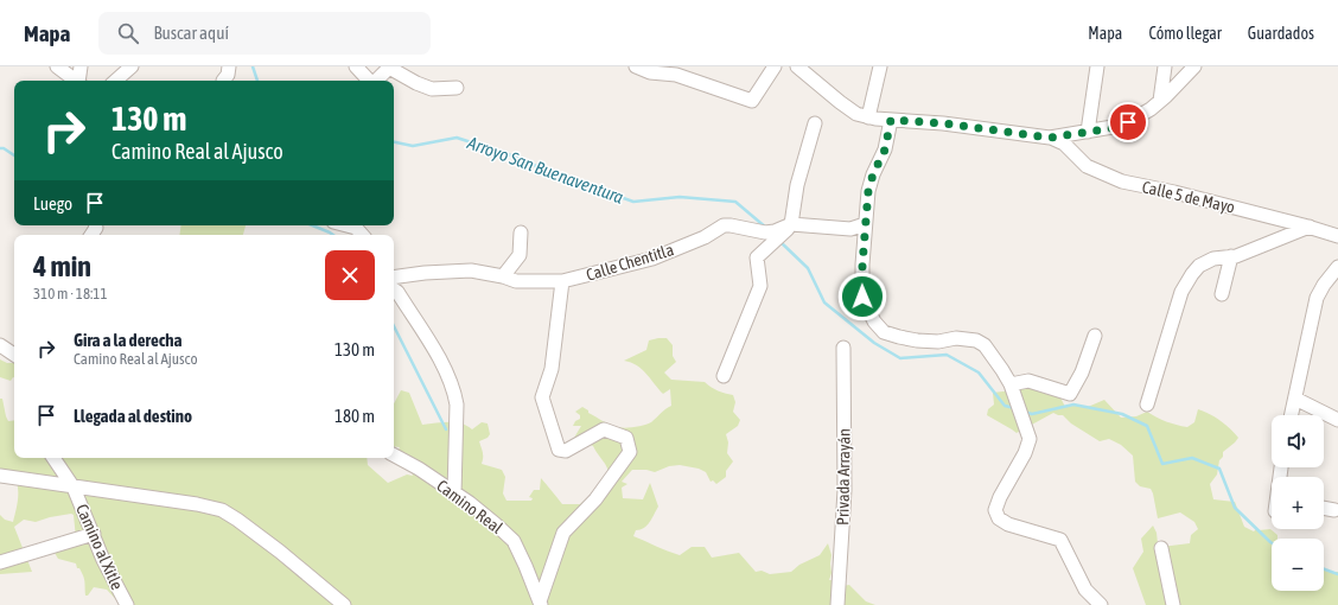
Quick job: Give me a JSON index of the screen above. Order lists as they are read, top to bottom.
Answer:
{
  "streets": {
    "street": [
      "Calle 5 de Mayo",
      "Calle Chentitla",
      "Privada Arrayán",
      "Camino Real",
      "Camino al Xitle"
    ]
  },
  "water": ["Arroyo San Buenaventura"],
  "page": {
    "header": "Mapa",
    "search": "Buscar aquí",
    "nav": ["Mapa", "Cómo llegar", "Guardados"],
    "turn": ["130 m", "Camino Real al Ajusco"],
    "then": "Luego",
    "heading": ["4 min", "310 m · 18:11"],
    "list": [
      {
        "name": "Gira a la derecha",
        "note": "Camino Real al Ajusco",
        "value": "130 m"
      },
      {
        "name": "Llegada al destino",
        "value": "180 m"
      }
    ],
    "map_buttons": ["+", "−"]
  }
}
